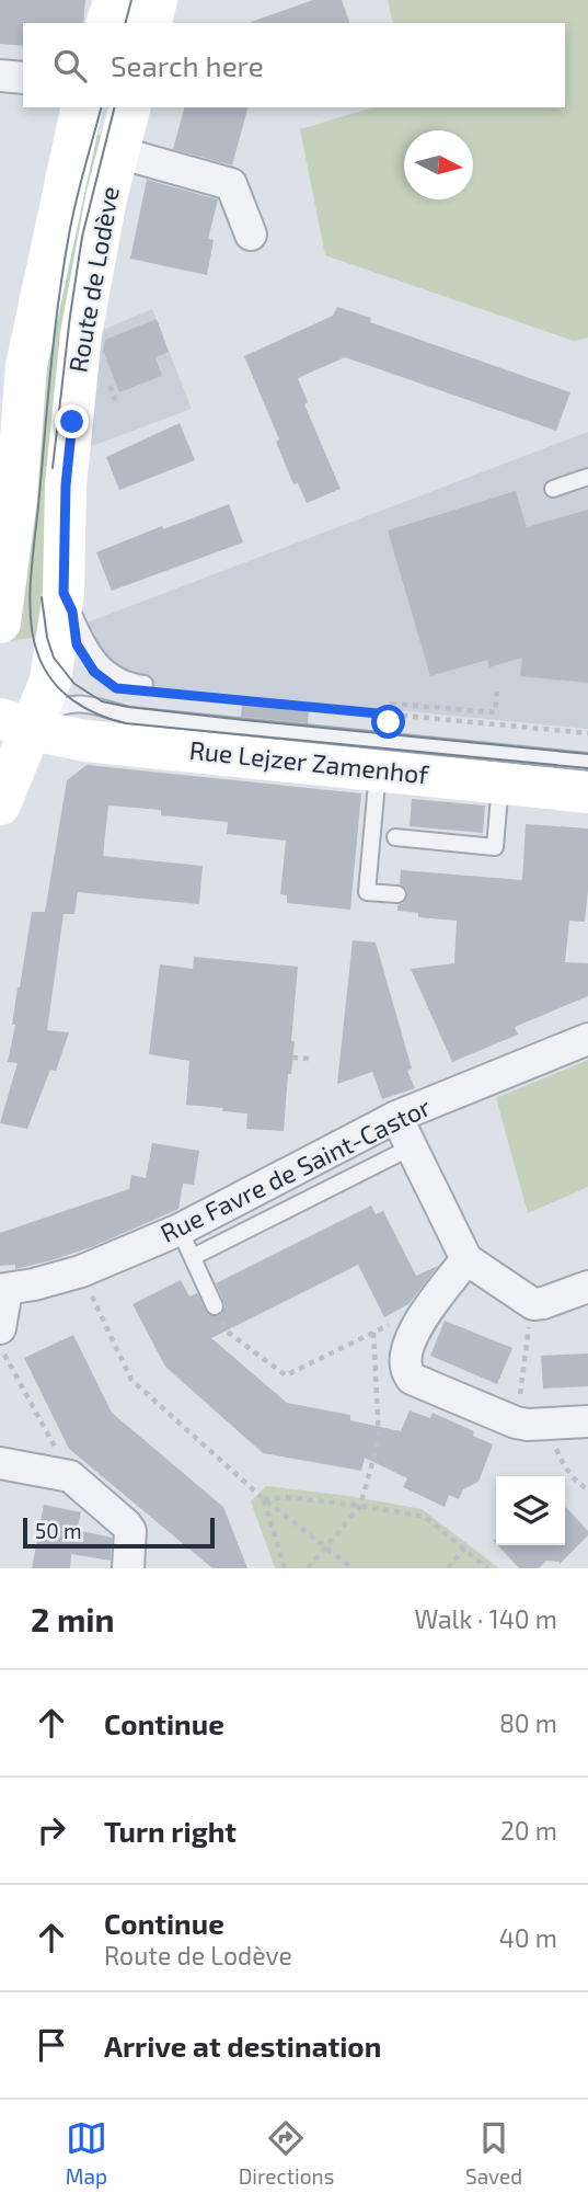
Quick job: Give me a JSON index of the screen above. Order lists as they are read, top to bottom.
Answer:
{
  "streets": {
    "main road": ["Route de Lodève", "Rue Lejzer Zamenhof"],
    "street": ["Rue Favre de Saint-Castor"]
  },
  "crossings": [
    ["Route de Lodève", "Rue Lejzer Zamenhof"]
  ],
  "scale_bar": "50 m",
  "north": "right",
  "page": {
    "search": "Search here",
    "scale": "50 m",
    "heading": ["2 min", "Walk · 140 m"],
    "list": [
      ["Continue", "80 m"],
      ["Turn right", "20 m"],
      ["Continue", "Route de Lodève", "40 m"],
      "Arrive at destination"
    ],
    "nav": ["Map", "Directions", "Saved"]
  }
}
